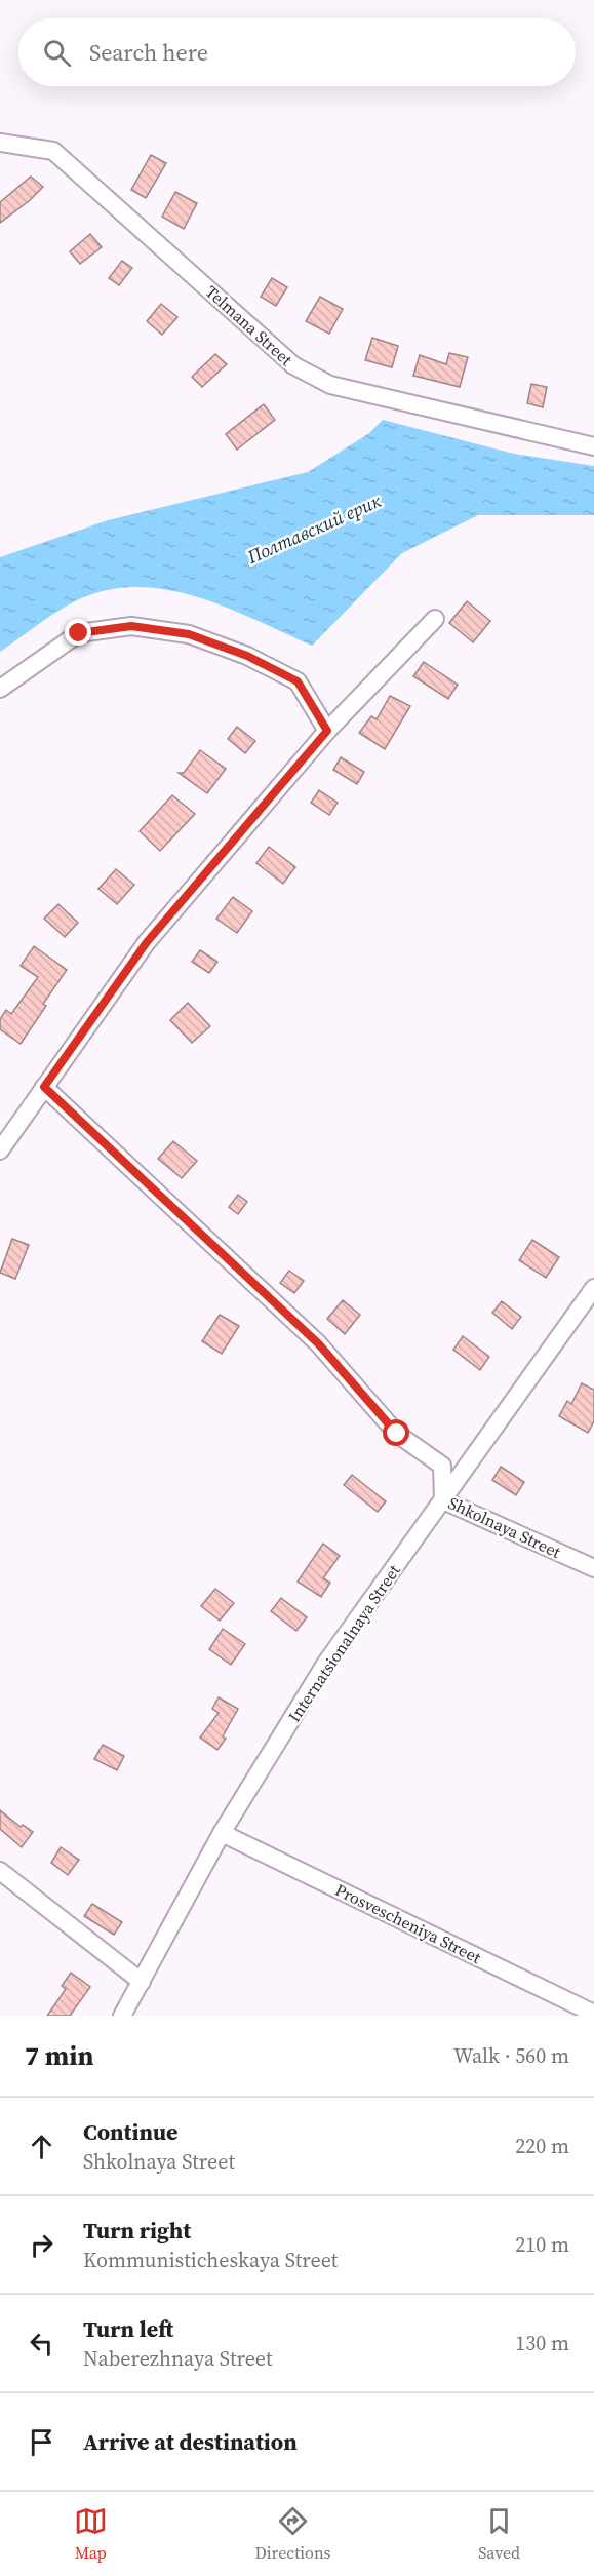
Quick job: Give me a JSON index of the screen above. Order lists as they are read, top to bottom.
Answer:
{
  "streets": {
    "street": [
      "Telmana Street",
      "Shkolnaya Street",
      "Internatsionalnaya Street",
      "Prosvescheniya Street"
    ]
  },
  "crossings": [
    ["Shkolnaya Street", "Internatsionalnaya Street"],
    ["Internatsionalnaya Street", "Prosvescheniya Street"]
  ],
  "water": ["Полтавский ерик"],
  "page": {
    "search": "Search here",
    "heading": ["7 min", "Walk · 560 m"],
    "list": [
      ["Continue", "Shkolnaya Street", "220 m"],
      ["Turn right", "Kommunisticheskaya Street", "210 m"],
      ["Turn left", "Naberezhnaya Street", "130 m"],
      "Arrive at destination"
    ],
    "nav": ["Map", "Directions", "Saved"]
  }
}
